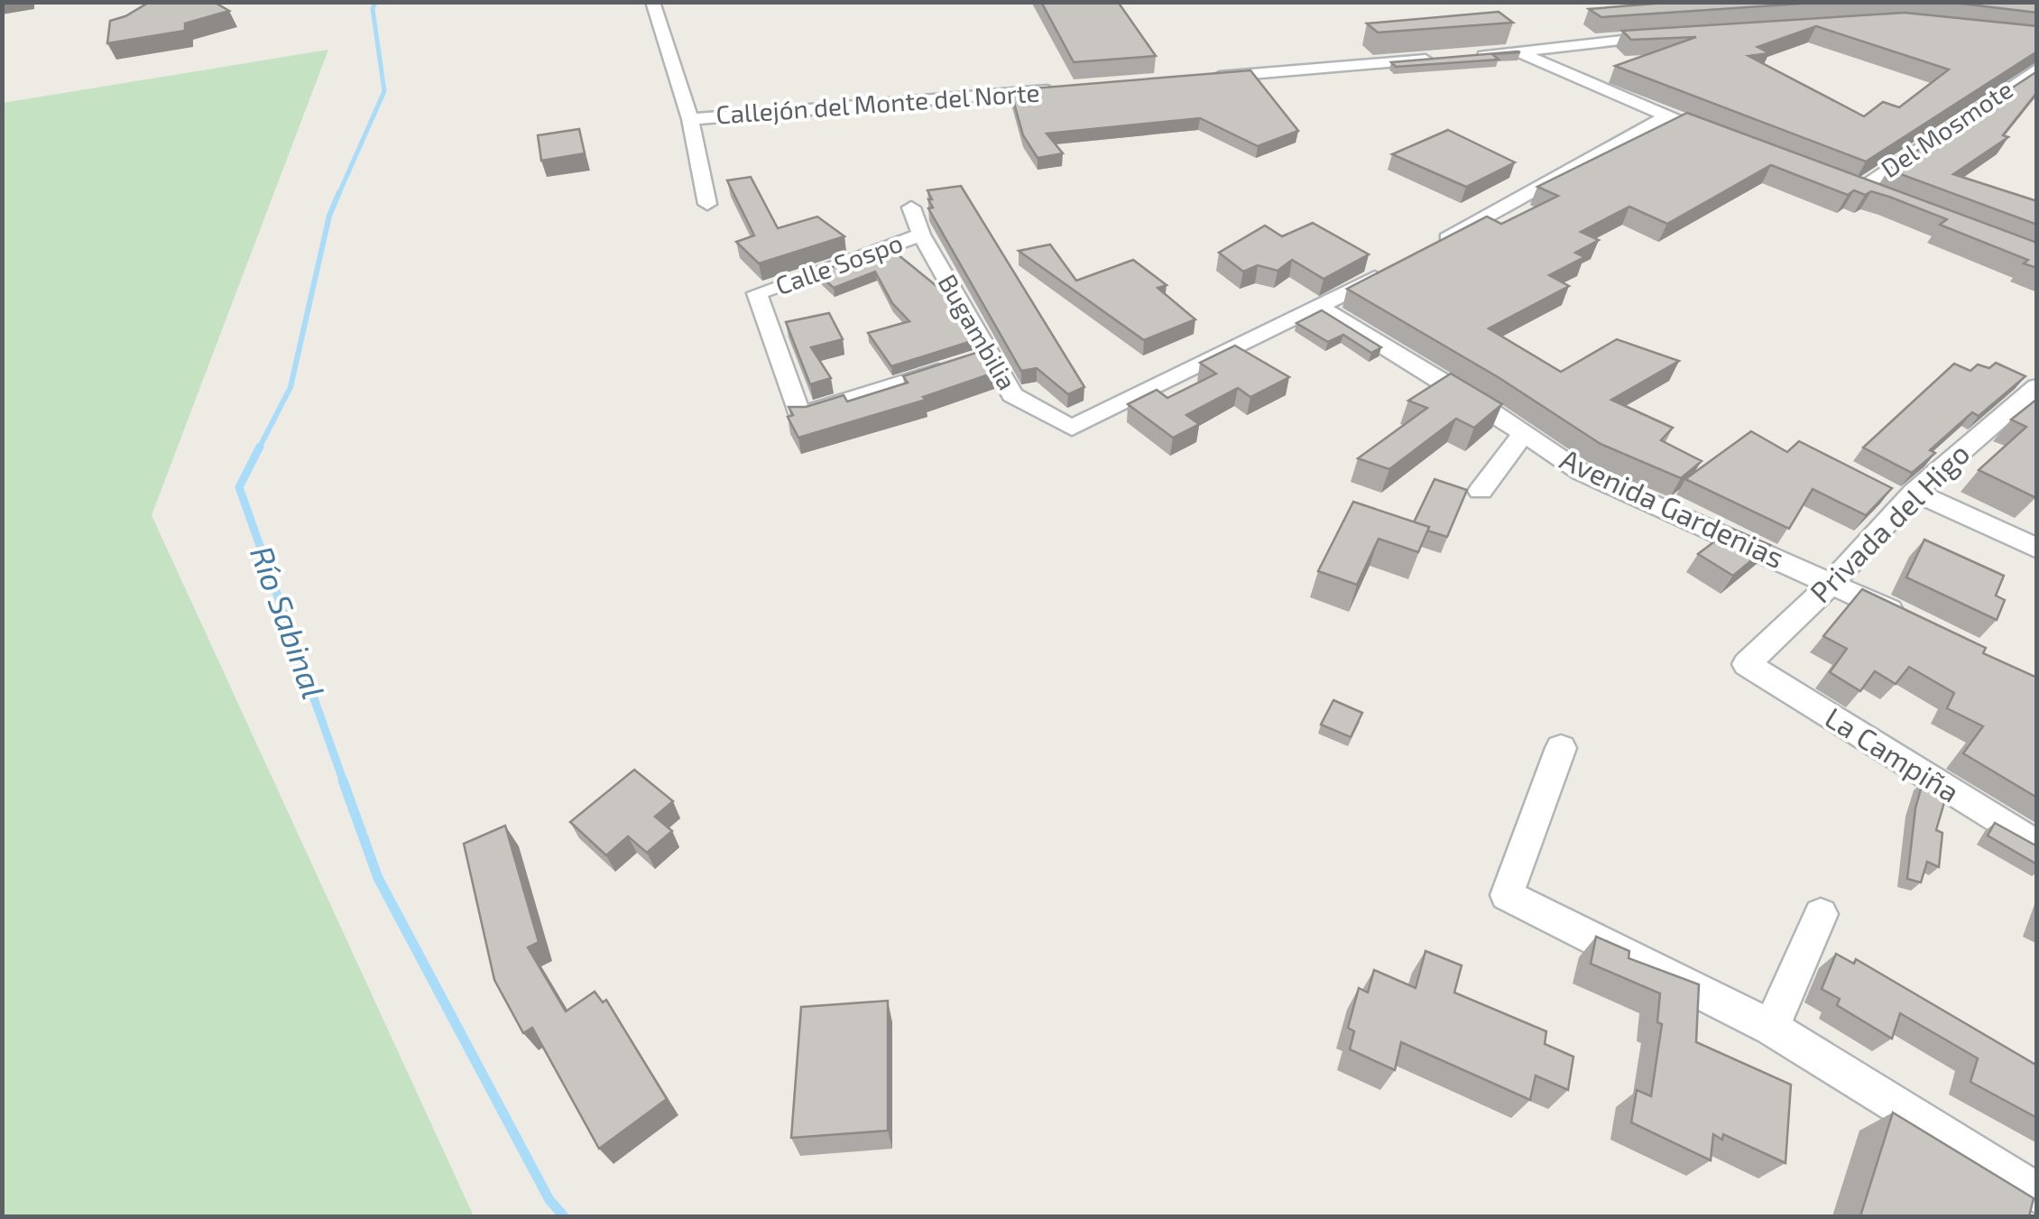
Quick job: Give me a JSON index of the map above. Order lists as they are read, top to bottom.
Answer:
{
  "streets": {
    "street": [
      "Callejón del Monte del Norte",
      "Del Mosmote",
      "Calle Sospo",
      "Bugambilia",
      "Avenida Gardenias",
      "Privada del Higo",
      "La Campiña"
    ]
  },
  "crossings": [
    ["Calle Sospo", "Bugambilia"],
    ["Bugambilia", "Avenida Gardenias"],
    ["Avenida Gardenias", "Privada del Higo"],
    ["Privada del Higo", "La Campiña"]
  ],
  "water": ["Río Sabinal"]
}
